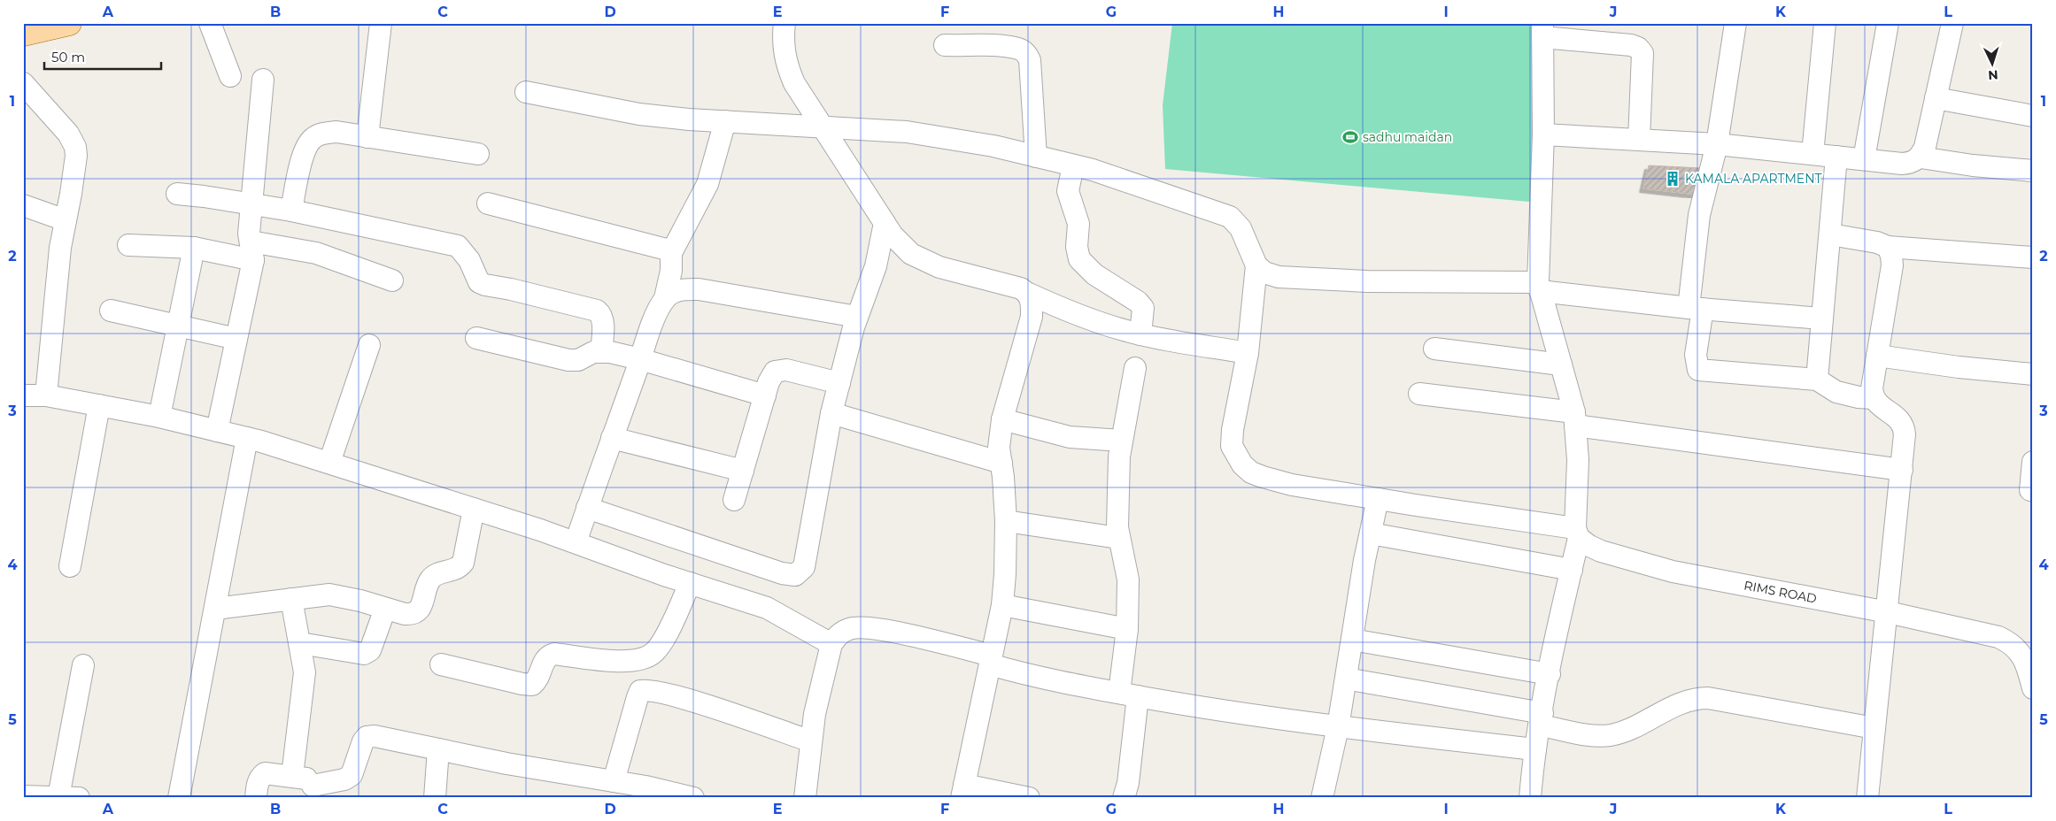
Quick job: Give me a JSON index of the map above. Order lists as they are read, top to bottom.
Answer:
{
  "streets": {
    "street": ["RIMS ROAD"]
  },
  "places": {
    "sports": ["sadhu maidan"],
    "building": ["KAMALA APARTMENT"]
  },
  "scale_bar": "50 m",
  "north": "bottom",
  "grid": {
    "columns": [
      "A",
      "B",
      "C",
      "D",
      "E",
      "F",
      "G",
      "H",
      "I",
      "J",
      "K",
      "L"
    ],
    "rows": [
      "1",
      "2",
      "3",
      "4",
      "5"
    ]
  }
}
